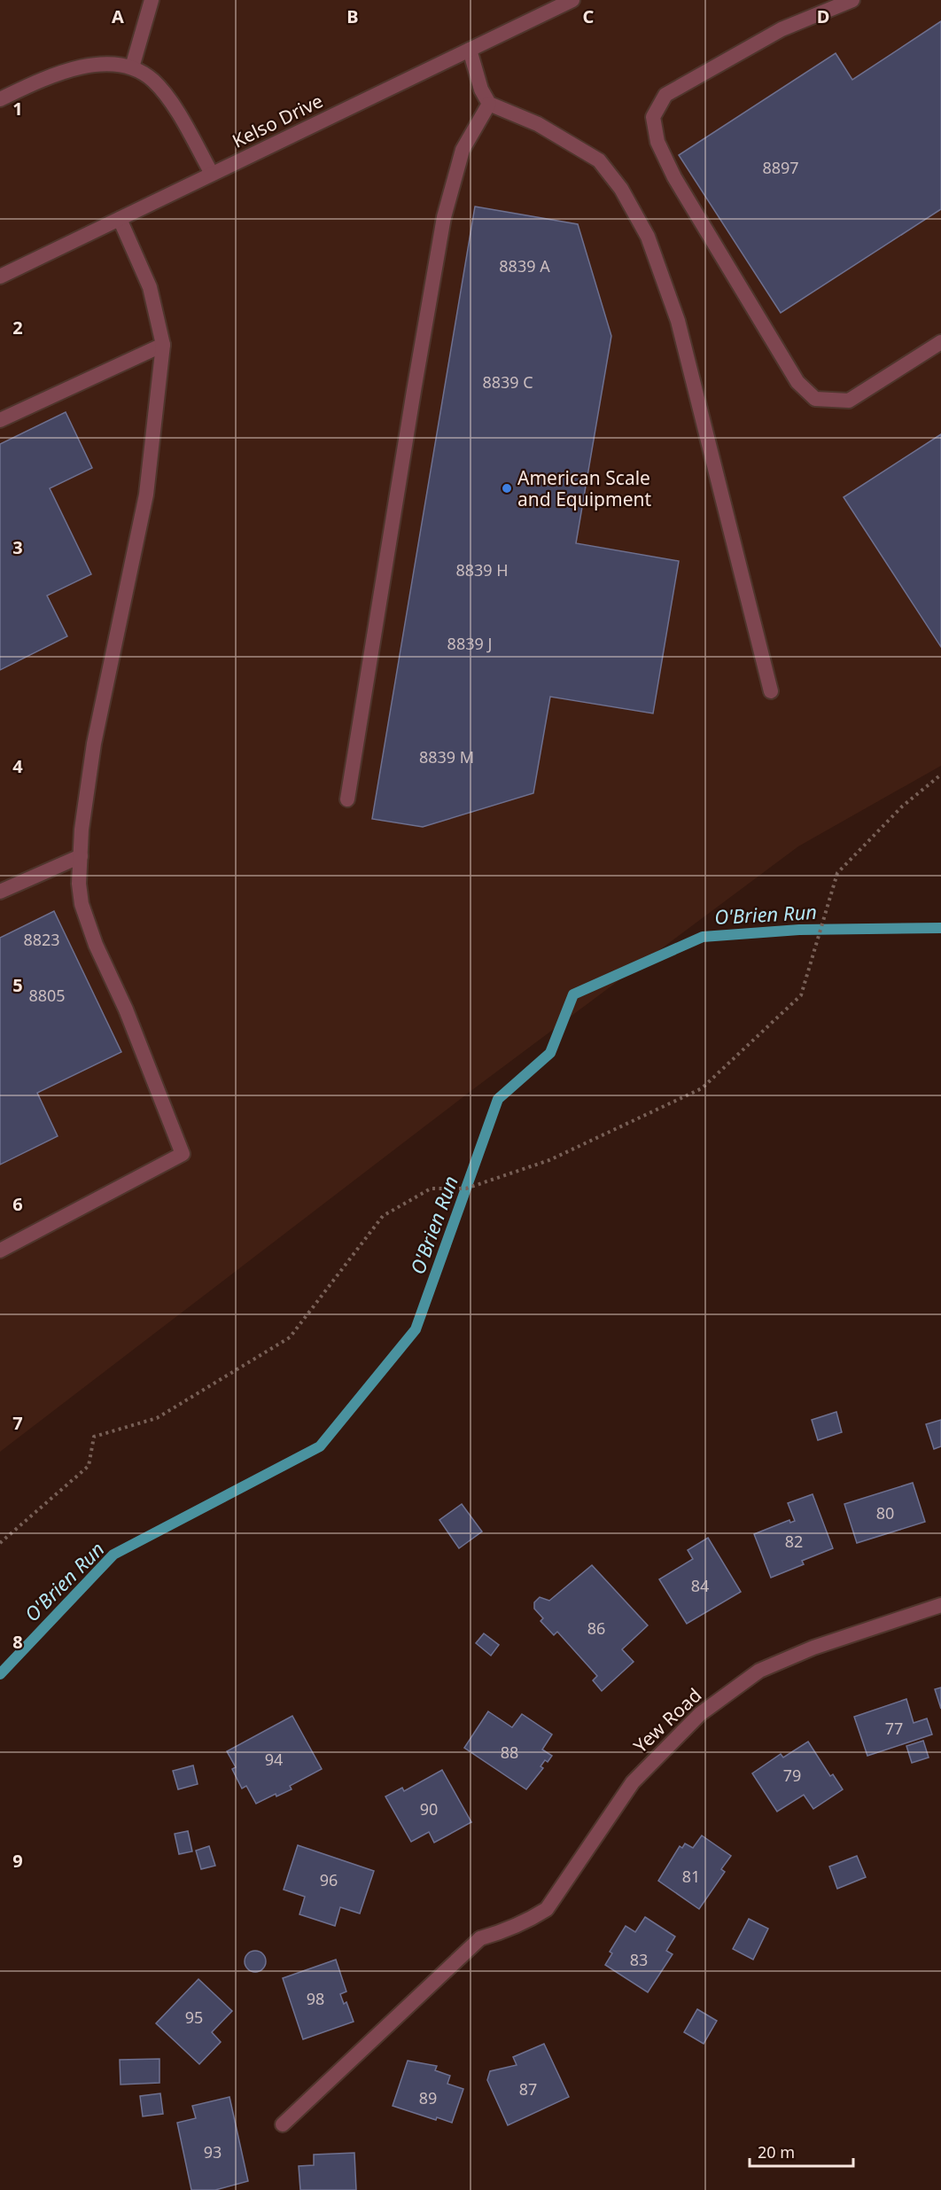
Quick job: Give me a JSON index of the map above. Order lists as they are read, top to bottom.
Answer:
{
  "streets": {
    "street": ["Kelso Drive", "Yew Road"]
  },
  "water": ["O'Brien Run"],
  "places": ["American Scale and Equipment"],
  "house_numbers": [
    "8897",
    "8839 A",
    "8839 C",
    "8839 H",
    "8839 J",
    "8839 M",
    "8823",
    "8805",
    "80",
    "82",
    "84",
    "86",
    "77",
    "88",
    "94",
    "79",
    "90",
    "81",
    "96",
    "83",
    "98",
    "95",
    "87",
    "89",
    "93"
  ],
  "scale_bar": "20 m",
  "grid": {
    "columns": [
      "A",
      "B",
      "C",
      "D"
    ],
    "rows": [
      "1",
      "2",
      "3",
      "4",
      "5",
      "6",
      "7",
      "8",
      "9"
    ]
  }
}
